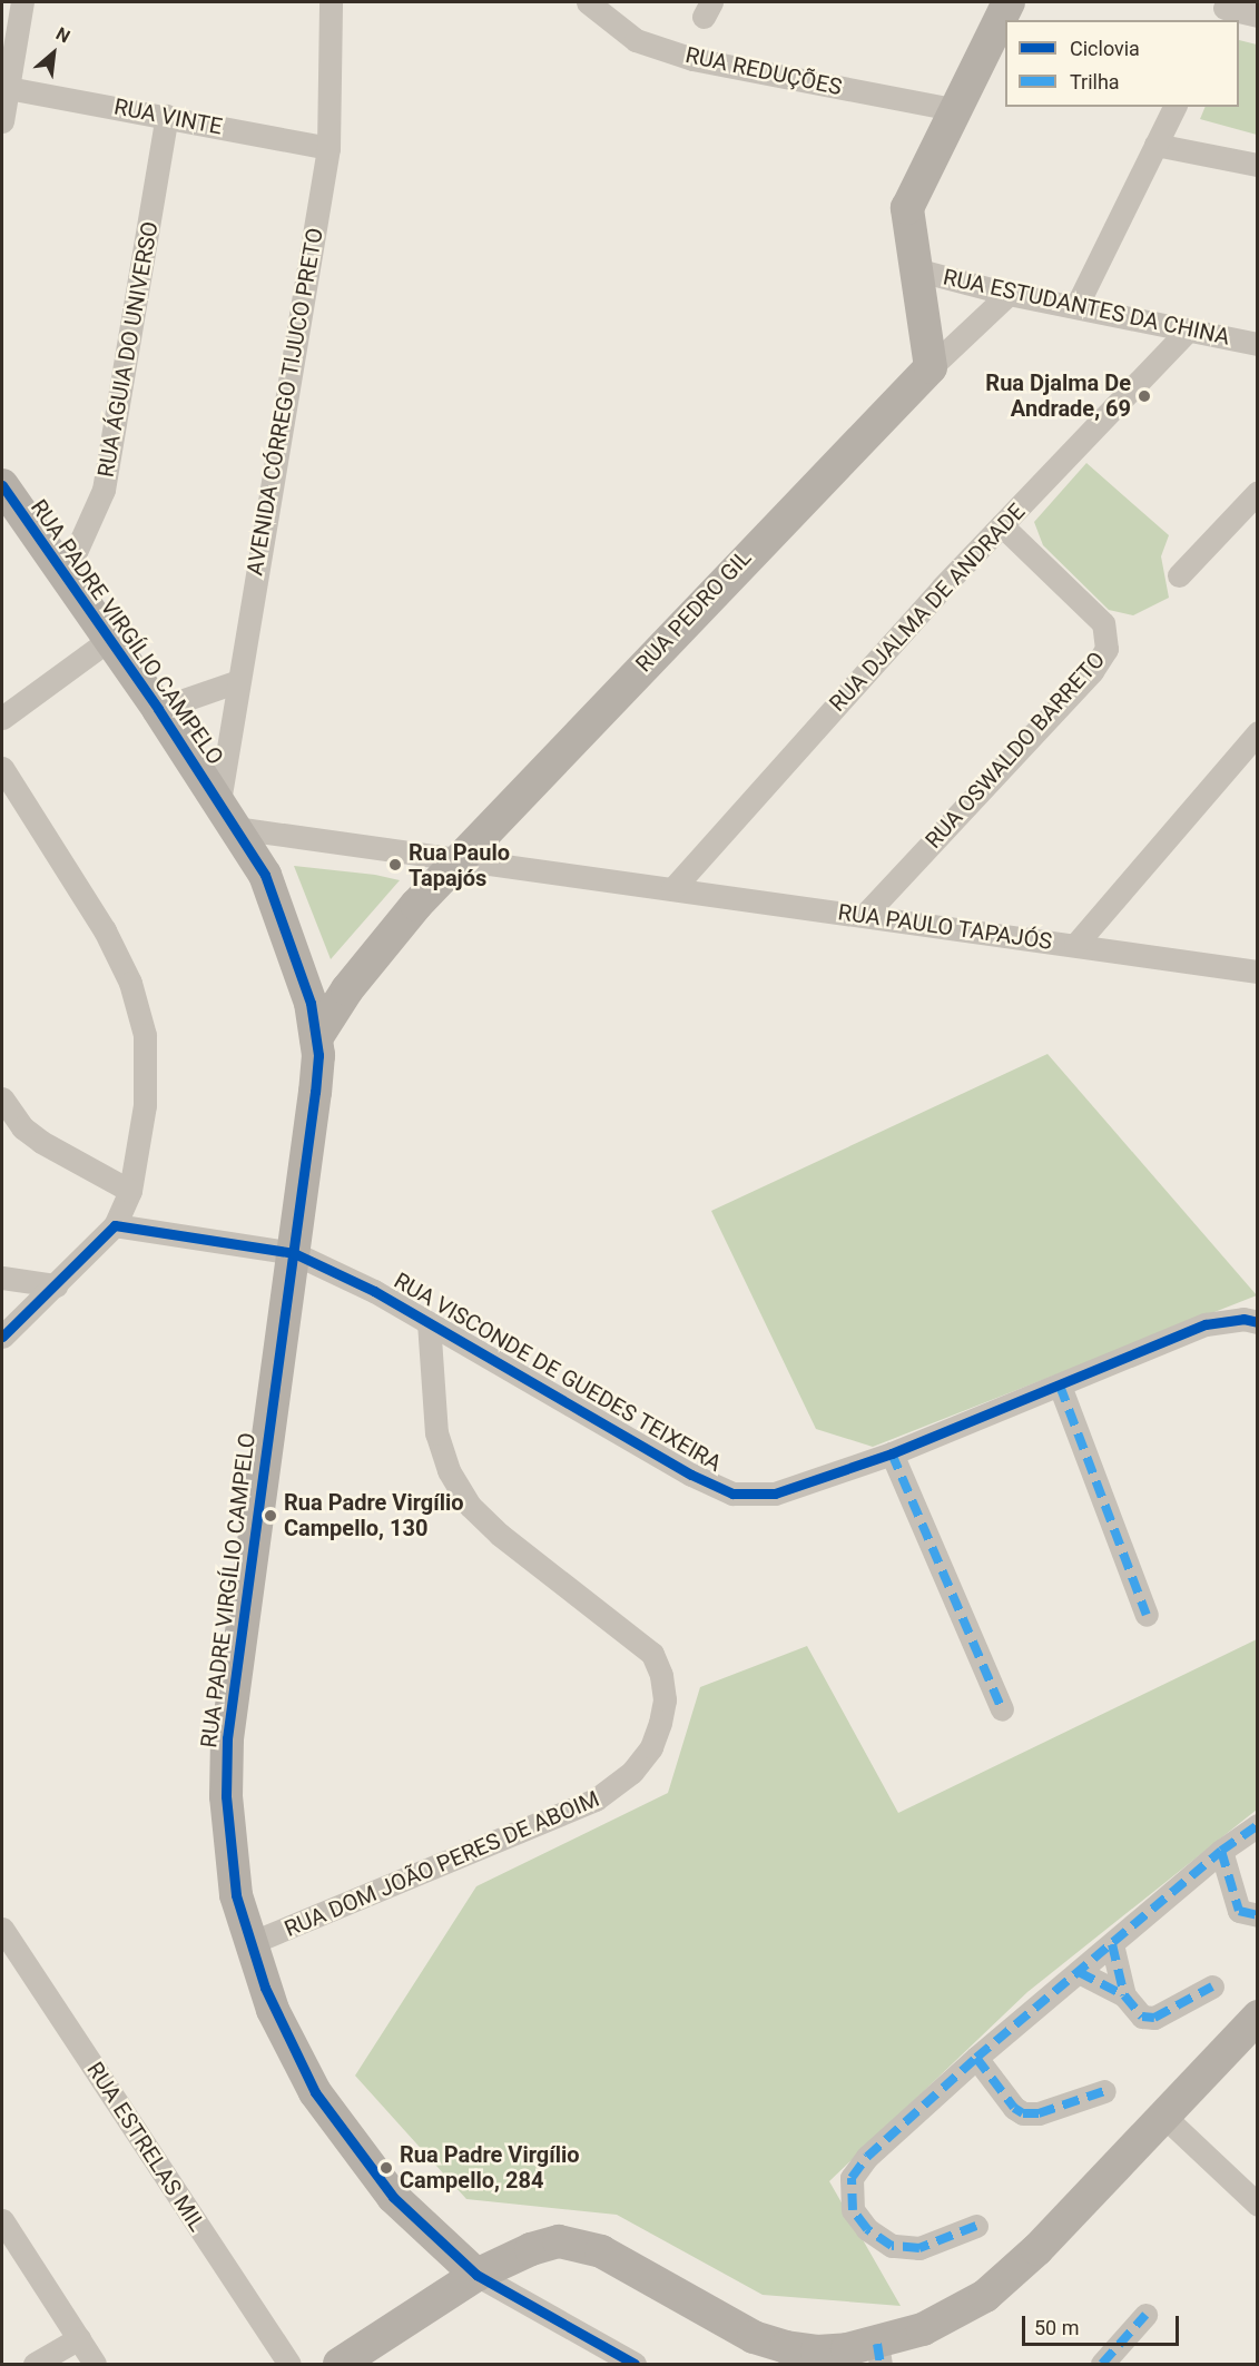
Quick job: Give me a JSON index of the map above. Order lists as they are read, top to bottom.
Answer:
{
  "streets": {
    "street": [
      "RUA REDUÇÕES",
      "RUA VINTE",
      "RUA ESTUDANTES DA CHINA",
      "RUA ÁGUIA DO UNIVERSO",
      "AVENIDA CÓRREGO TIJUCO PRETO",
      "RUA DJALMA DE ANDRADE",
      "RUA PEDRO GIL",
      "RUA PADRE VIRGÍLIO CAMPELO",
      "RUA OSWALDO BARRETO",
      "RUA PAULO TAPAJÓS",
      "RUA VISCONDE DE GUEDES TEIXEIRA",
      "RUA DOM JOÃO PERES DE ABOIM",
      "RUA ESTRELAS MIL"
    ]
  },
  "crossings": [
    ["RUA VINTE", "RUA ÁGUIA DO UNIVERSO"],
    ["RUA VINTE", "AVENIDA CÓRREGO TIJUCO PRETO"],
    ["RUA ESTUDANTES DA CHINA", "RUA DJALMA DE ANDRADE"],
    ["RUA ESTUDANTES DA CHINA", "RUA PEDRO GIL"],
    ["RUA ÁGUIA DO UNIVERSO", "RUA PADRE VIRGÍLIO CAMPELO"],
    ["AVENIDA CÓRREGO TIJUCO PRETO", "RUA PADRE VIRGÍLIO CAMPELO"],
    ["AVENIDA CÓRREGO TIJUCO PRETO", "RUA PAULO TAPAJÓS"],
    ["RUA DJALMA DE ANDRADE", "RUA OSWALDO BARRETO"],
    ["RUA DJALMA DE ANDRADE", "RUA PAULO TAPAJÓS"],
    ["RUA PEDRO GIL", "RUA PADRE VIRGÍLIO CAMPELO"],
    ["RUA PEDRO GIL", "RUA PAULO TAPAJÓS"],
    ["RUA PADRE VIRGÍLIO CAMPELO", "RUA PAULO TAPAJÓS"],
    ["RUA PADRE VIRGÍLIO CAMPELO", "RUA VISCONDE DE GUEDES TEIXEIRA"],
    ["RUA PADRE VIRGÍLIO CAMPELO", "RUA DOM JOÃO PERES DE ABOIM"],
    ["RUA OSWALDO BARRETO", "RUA PAULO TAPAJÓS"],
    ["RUA VISCONDE DE GUEDES TEIXEIRA", "RUA DOM JOÃO PERES DE ABOIM"]
  ],
  "places": [
    "Rua Djalma De Andrade, 69",
    "Rua Paulo Tapajós",
    "Rua Padre Virgílio Campello, 130",
    "Rua Padre Virgílio Campello, 284"
  ],
  "legend": ["Ciclovia", "Trilha"],
  "scale_bar": "50 m",
  "north": "top right"
}
